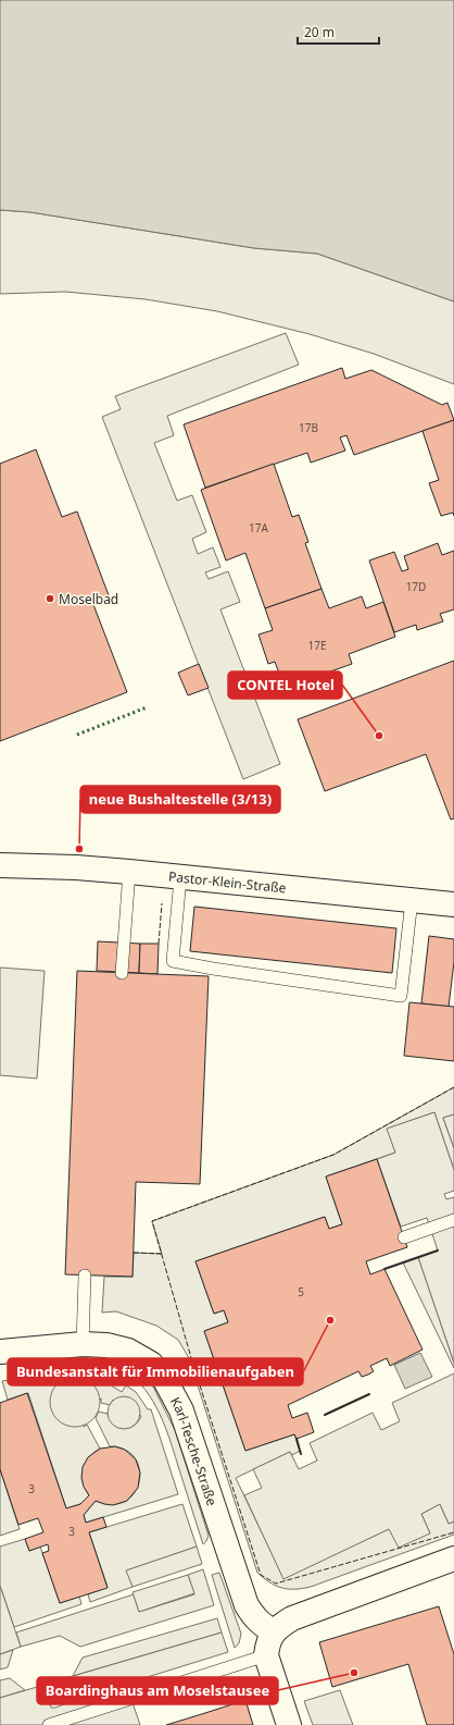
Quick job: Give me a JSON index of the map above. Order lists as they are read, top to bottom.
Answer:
{
  "streets": {
    "street": ["Pastor-Klein-Straße", "Karl-Tesche-Straße"]
  },
  "places": [
    "Moselbad",
    "CONTEL Hotel",
    "neue Bushaltestelle (3/13)",
    "Bundesanstalt für Immobilienaufgaben",
    "Boardinghaus am Moselstausee"
  ],
  "house_numbers": [
    "17B",
    "17A",
    "17D",
    "17E",
    "5",
    "3",
    "3"
  ],
  "scale_bar": "20 m"
}
